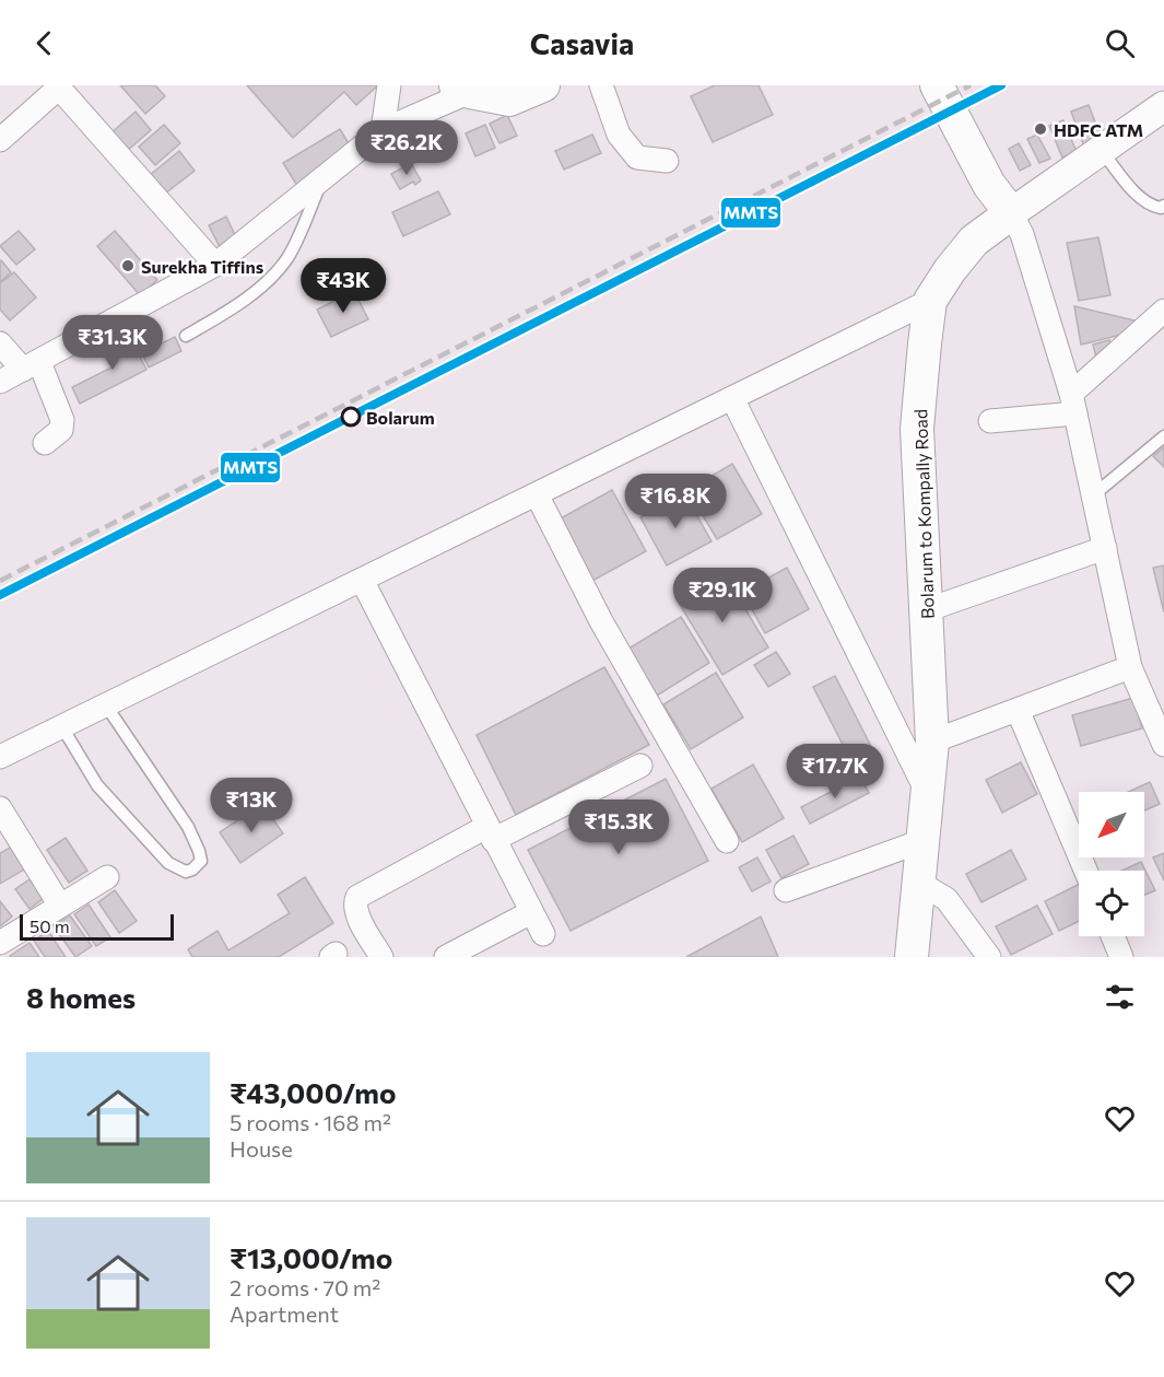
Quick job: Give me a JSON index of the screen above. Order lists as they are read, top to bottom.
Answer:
{
  "streets": {
    "main road": ["Bolarum to Kompally Road"]
  },
  "places": ["HDFC ATM", "Surekha Tiffins", "Bolarum"],
  "lines": ["transit line MMTS"],
  "scale_bar": "50 m",
  "north": "bottom left",
  "page": {
    "header": "Casavia",
    "price": [
      "₹26.2K",
      "₹43K",
      "₹31.3K",
      "₹16.8K",
      "₹29.1K",
      "₹17.7K",
      "₹13K",
      "₹15.3K"
    ],
    "scale": "50 m",
    "heading": "8 homes",
    "list": [
      {
        "name": "₹43,000/mo",
        "note": "5 rooms · 168 m² · House"
      },
      {
        "name": "₹13,000/mo",
        "note": "2 rooms · 70 m² · Apartment"
      }
    ]
  }
}
